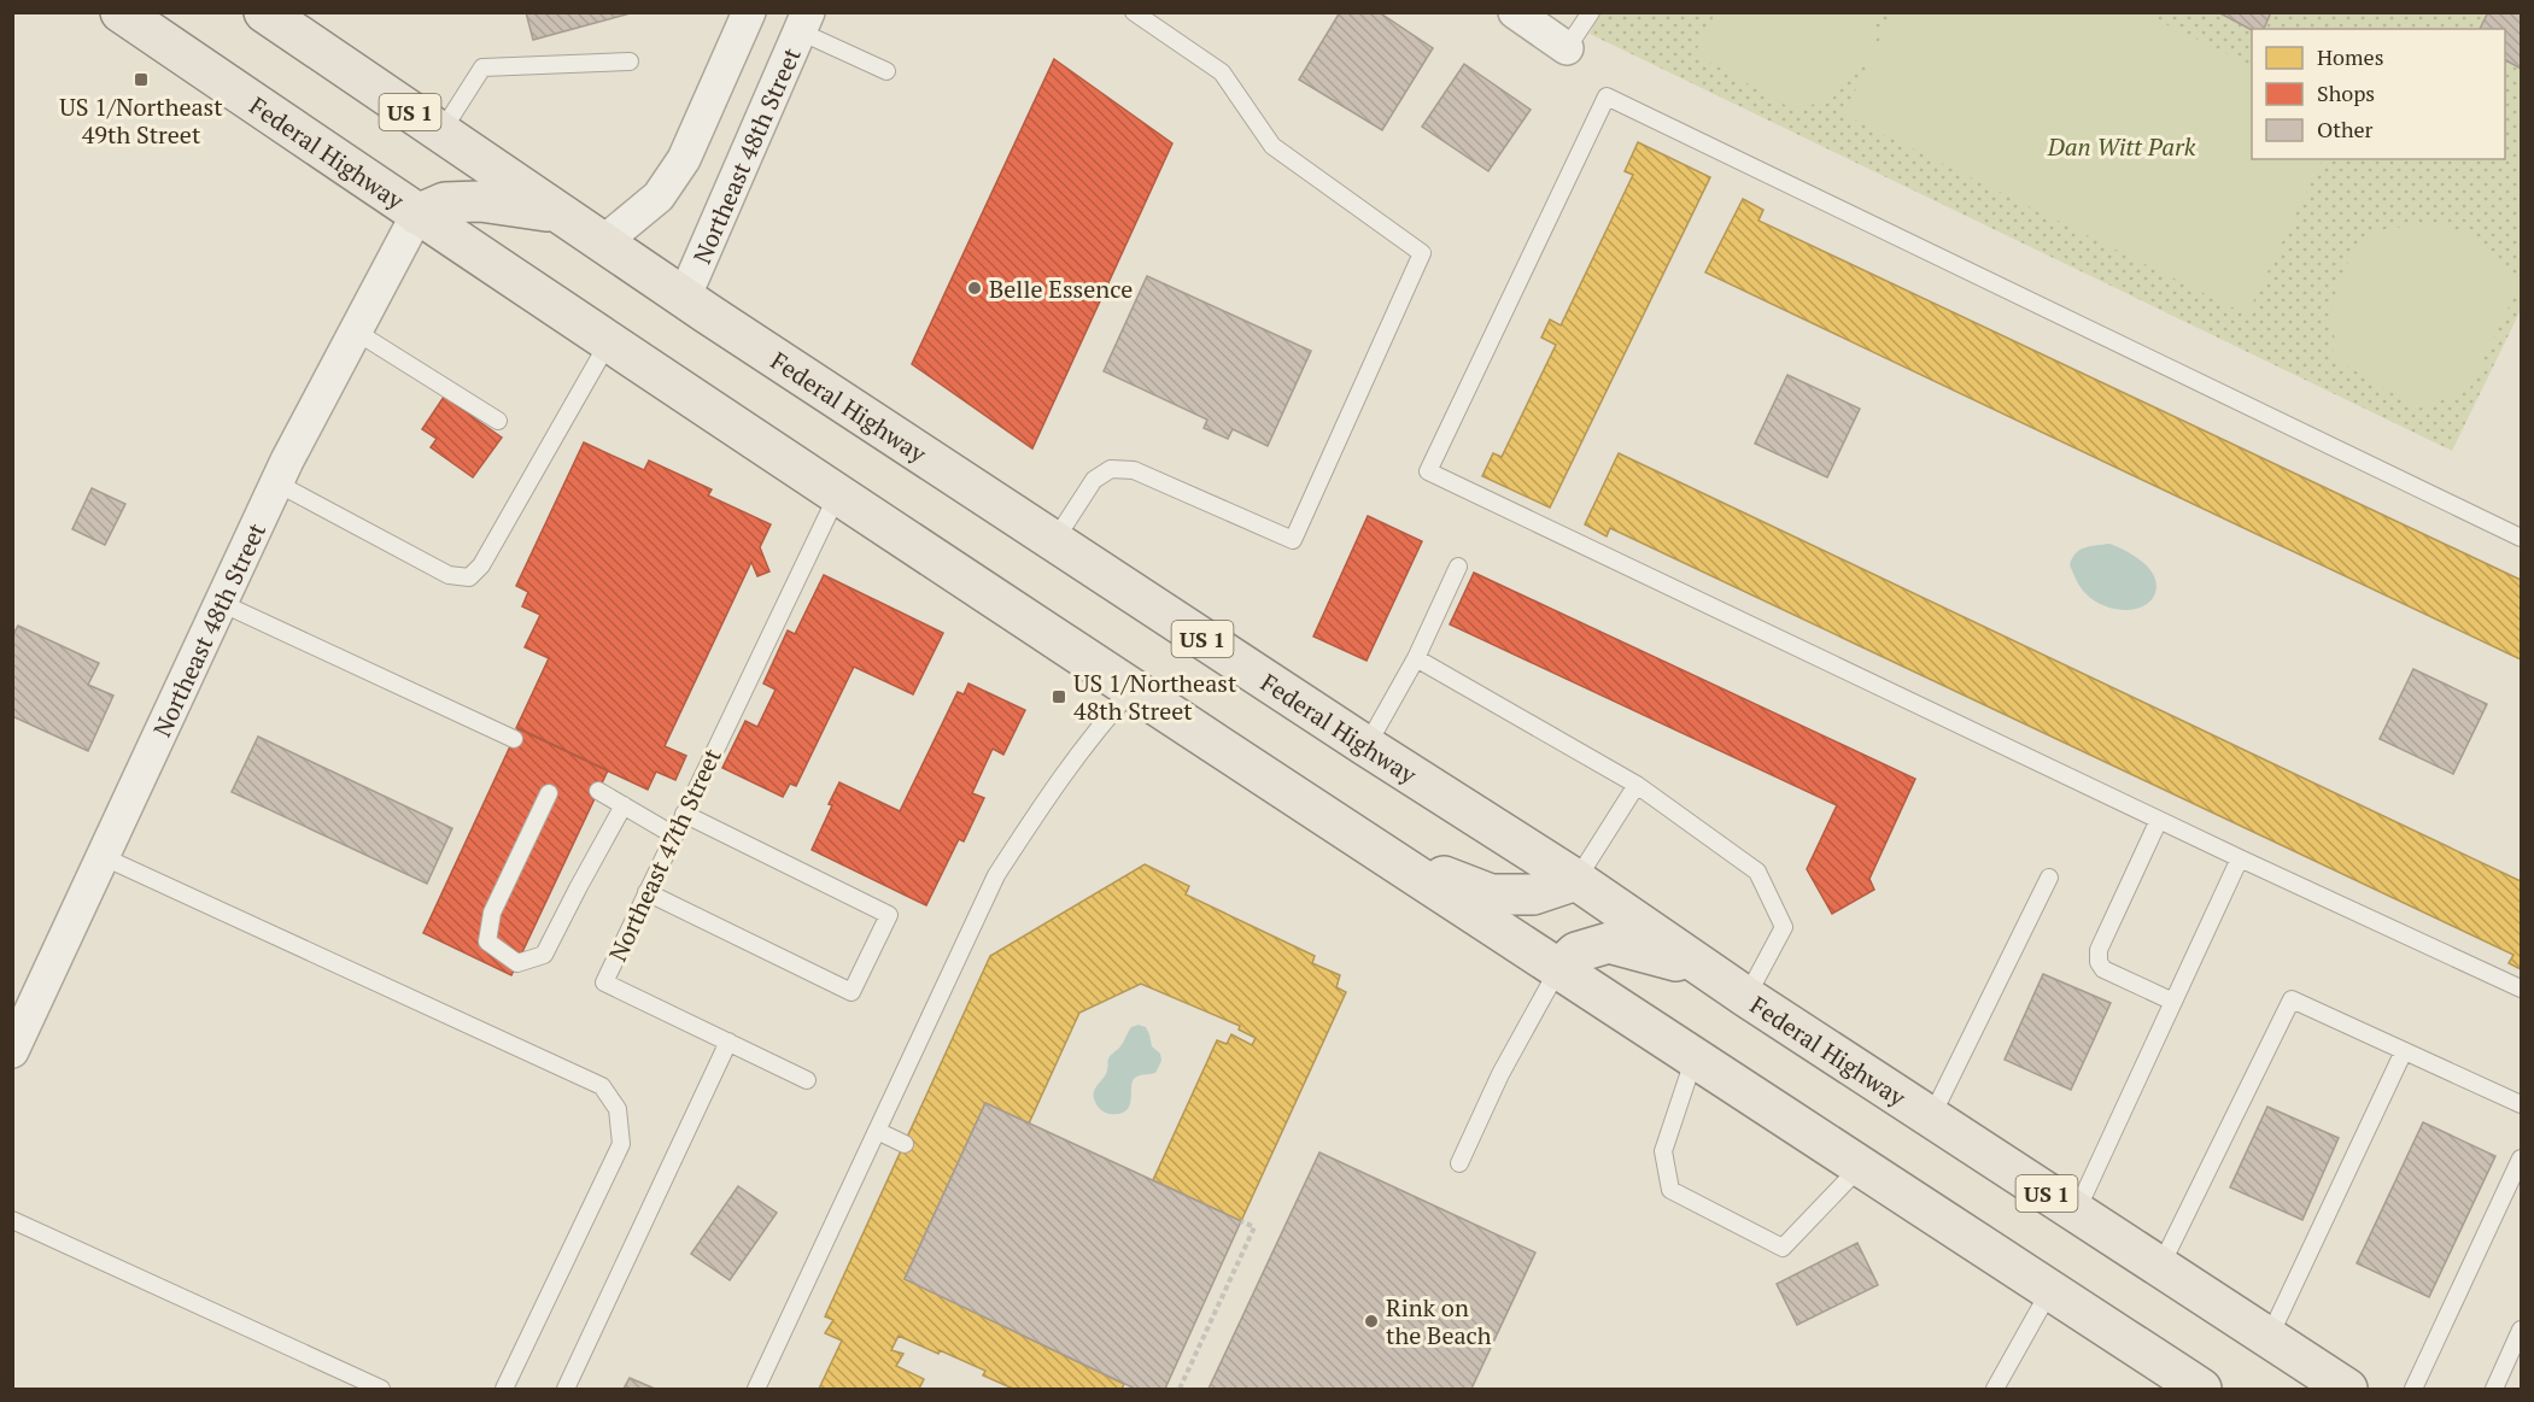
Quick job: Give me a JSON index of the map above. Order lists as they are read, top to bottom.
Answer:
{
  "streets": {
    "main road": ["US 1", "Federal Highway"],
    "street": ["Northeast 48th Street"],
    "lane": ["Northeast 47th Street"]
  },
  "crossings": [
    ["Federal Highway", "Northeast 48th Street"],
    ["Federal Highway", "Northeast 47th Street"]
  ],
  "parks": ["Dan Witt Park"],
  "places": {
    "transit": ["US 1/Northeast 49th Street", "US 1/Northeast 48th Street"],
    "other": ["Belle Essence", "Rink on the Beach"]
  },
  "legend": ["Homes", "Shops", "Other"]
}
